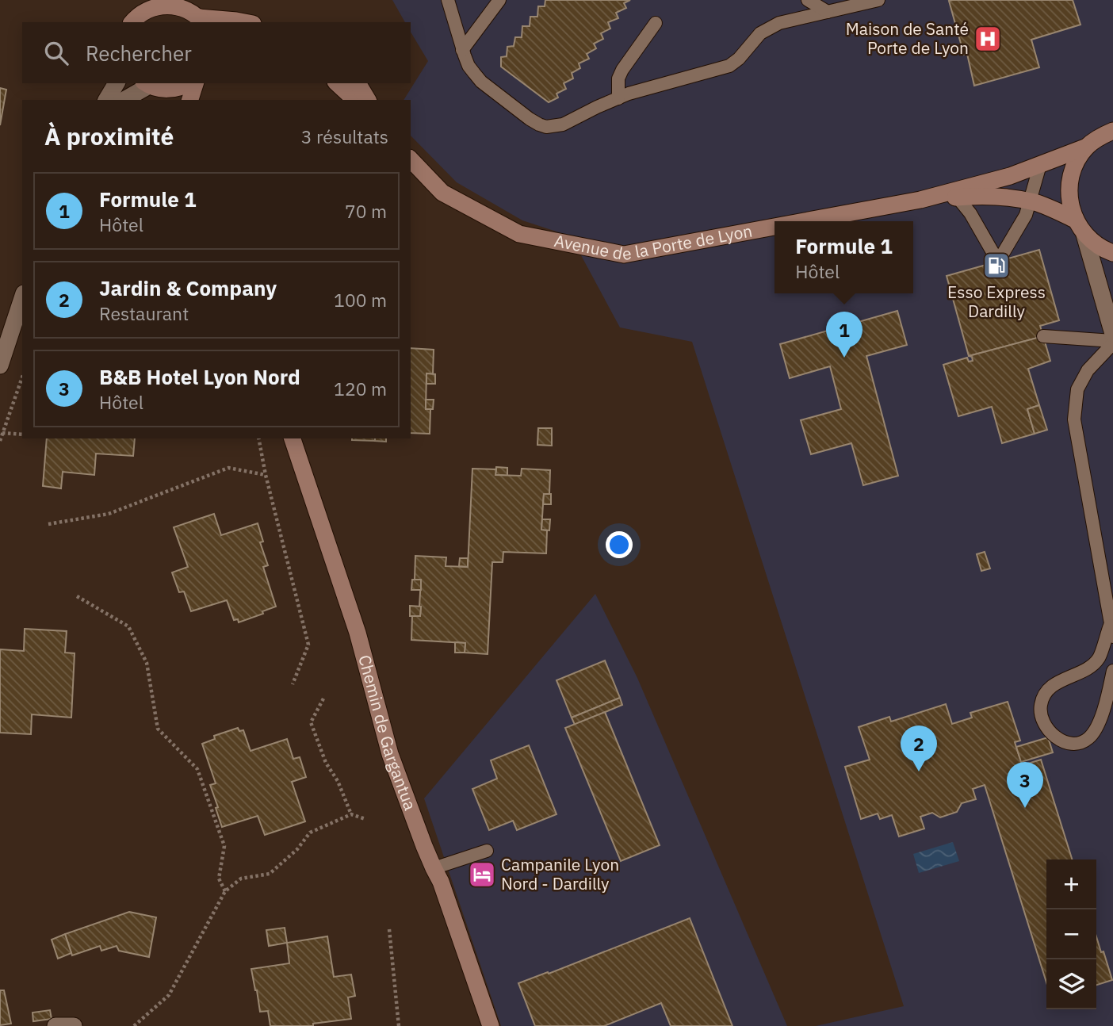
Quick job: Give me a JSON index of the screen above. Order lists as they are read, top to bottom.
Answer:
{
  "streets": {
    "street": ["Avenue de la Porte de Lyon", "Chemin de Gargantua"]
  },
  "places": {
    "hospital": ["Maison de Santé Porte de Lyon"],
    "fuel station": ["Esso Express Dardilly"],
    "hotel": ["Campanile Lyon Nord - Dardilly"]
  },
  "page": {
    "search": "Rechercher",
    "heading": ["À proximité", "3 résultats"],
    "list": [
      {
        "mark": "1",
        "name": "Formule 1",
        "note": "Hôtel",
        "value": "70 m"
      },
      {
        "mark": "2",
        "name": "Jardin & Company",
        "note": "Restaurant",
        "value": "100 m"
      },
      {
        "mark": "3",
        "name": "B&B Hotel Lyon Nord",
        "note": "Hôtel",
        "value": "120 m"
      }
    ],
    "popup": ["Formule 1", "Hôtel"],
    "pins": ["1", "2", "3"],
    "map_buttons": ["+", "−"]
  }
}
